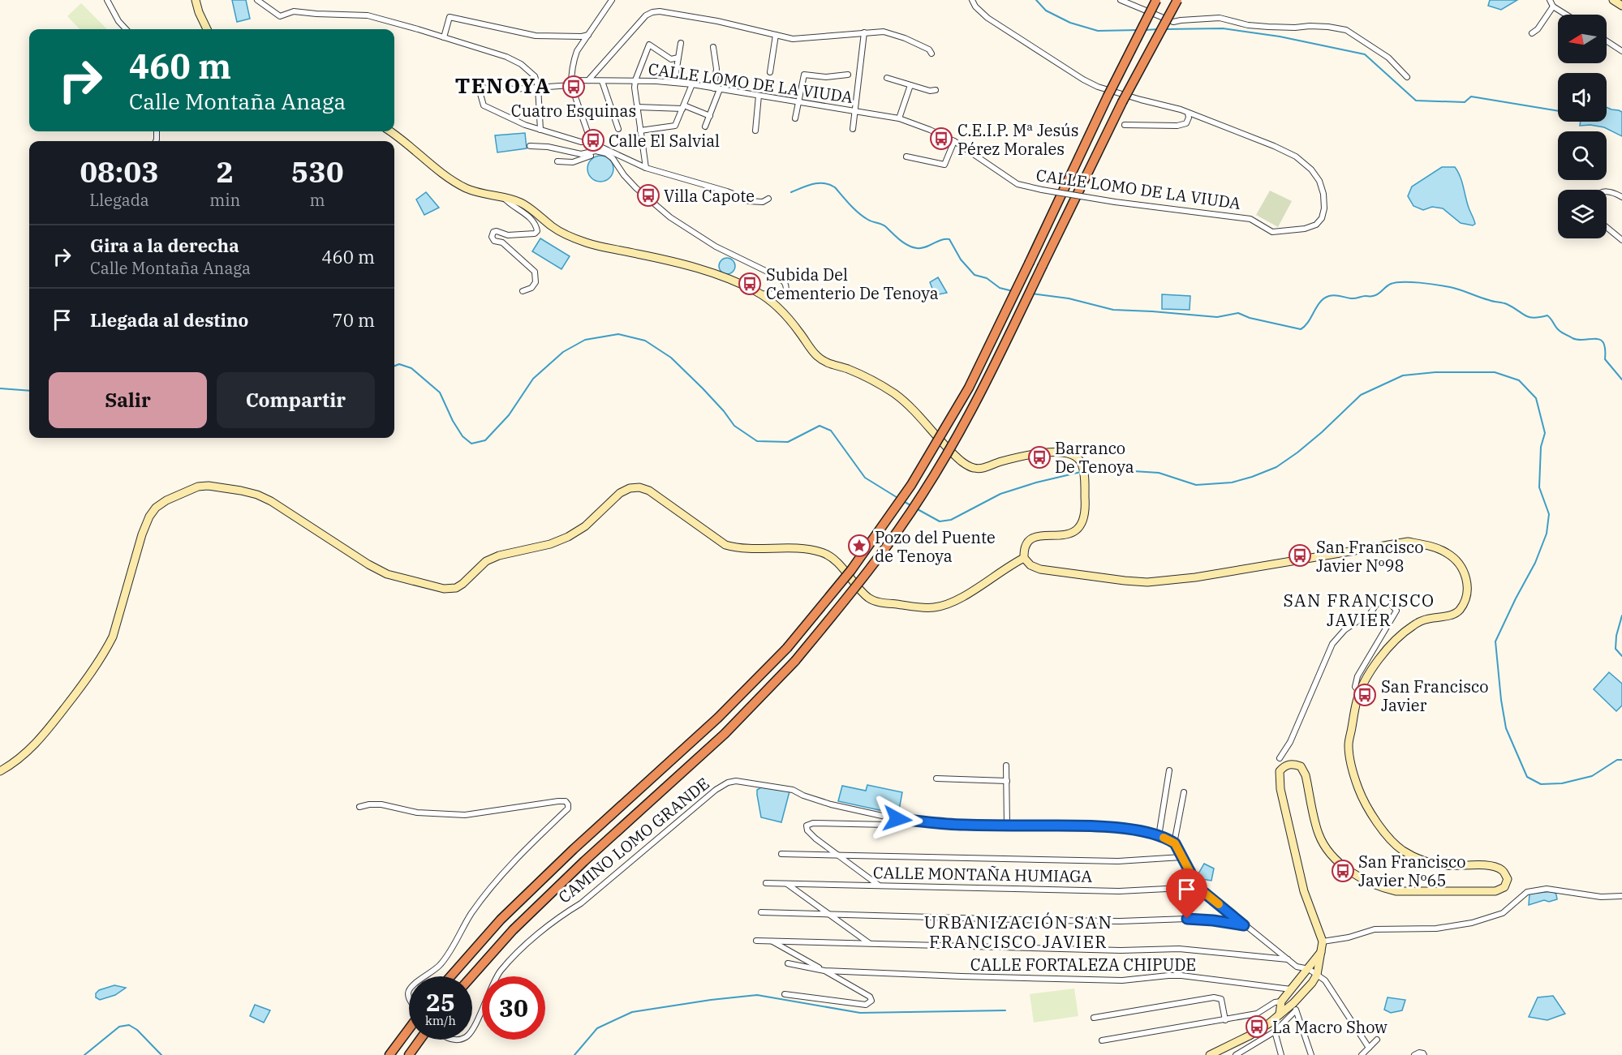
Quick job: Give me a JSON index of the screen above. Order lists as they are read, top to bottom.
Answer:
{
  "streets": {
    "street": [
      "CALLE LOMO DE LA VIUDA",
      "CAMINO LOMO GRANDE",
      "CALLE MONTAÑA HUMIAGA",
      "CALLE FORTALEZA CHIPUDE"
    ]
  },
  "districts": ["TENOYA", "SAN FRANCISCO JAVIER", "URBANIZACIÓN SAN FRANCISCO JAVIER"],
  "places": {
    "bus stop": [
      "Cuatro Esquinas",
      "C.E.I.P. Mª Jesús Pérez Morales",
      "Calle El Salvial",
      "Villa Capote",
      "Subida Del Cementerio De Tenoya",
      "Barranco De Tenoya",
      "San Francisco Javier Nº98",
      "San Francisco Javier",
      "San Francisco Javier Nº65",
      "La Macro Show"
    ],
    "place": ["Pozo del Puente de Tenoya"]
  },
  "north": "left",
  "page": {
    "turn": ["460 m", "Calle Montaña Anaga"],
    "eta": [
      "08:03",
      "Llegada",
      "2",
      "min",
      "530",
      "m"
    ],
    "list": [
      {
        "name": "Gira a la derecha",
        "note": "Calle Montaña Anaga",
        "value": "460 m"
      },
      {
        "name": "Llegada al destino",
        "value": "70 m"
      }
    ],
    "buttons": ["Salir", "Compartir"],
    "speed": "25 km/h",
    "limit": "30"
  }
}
